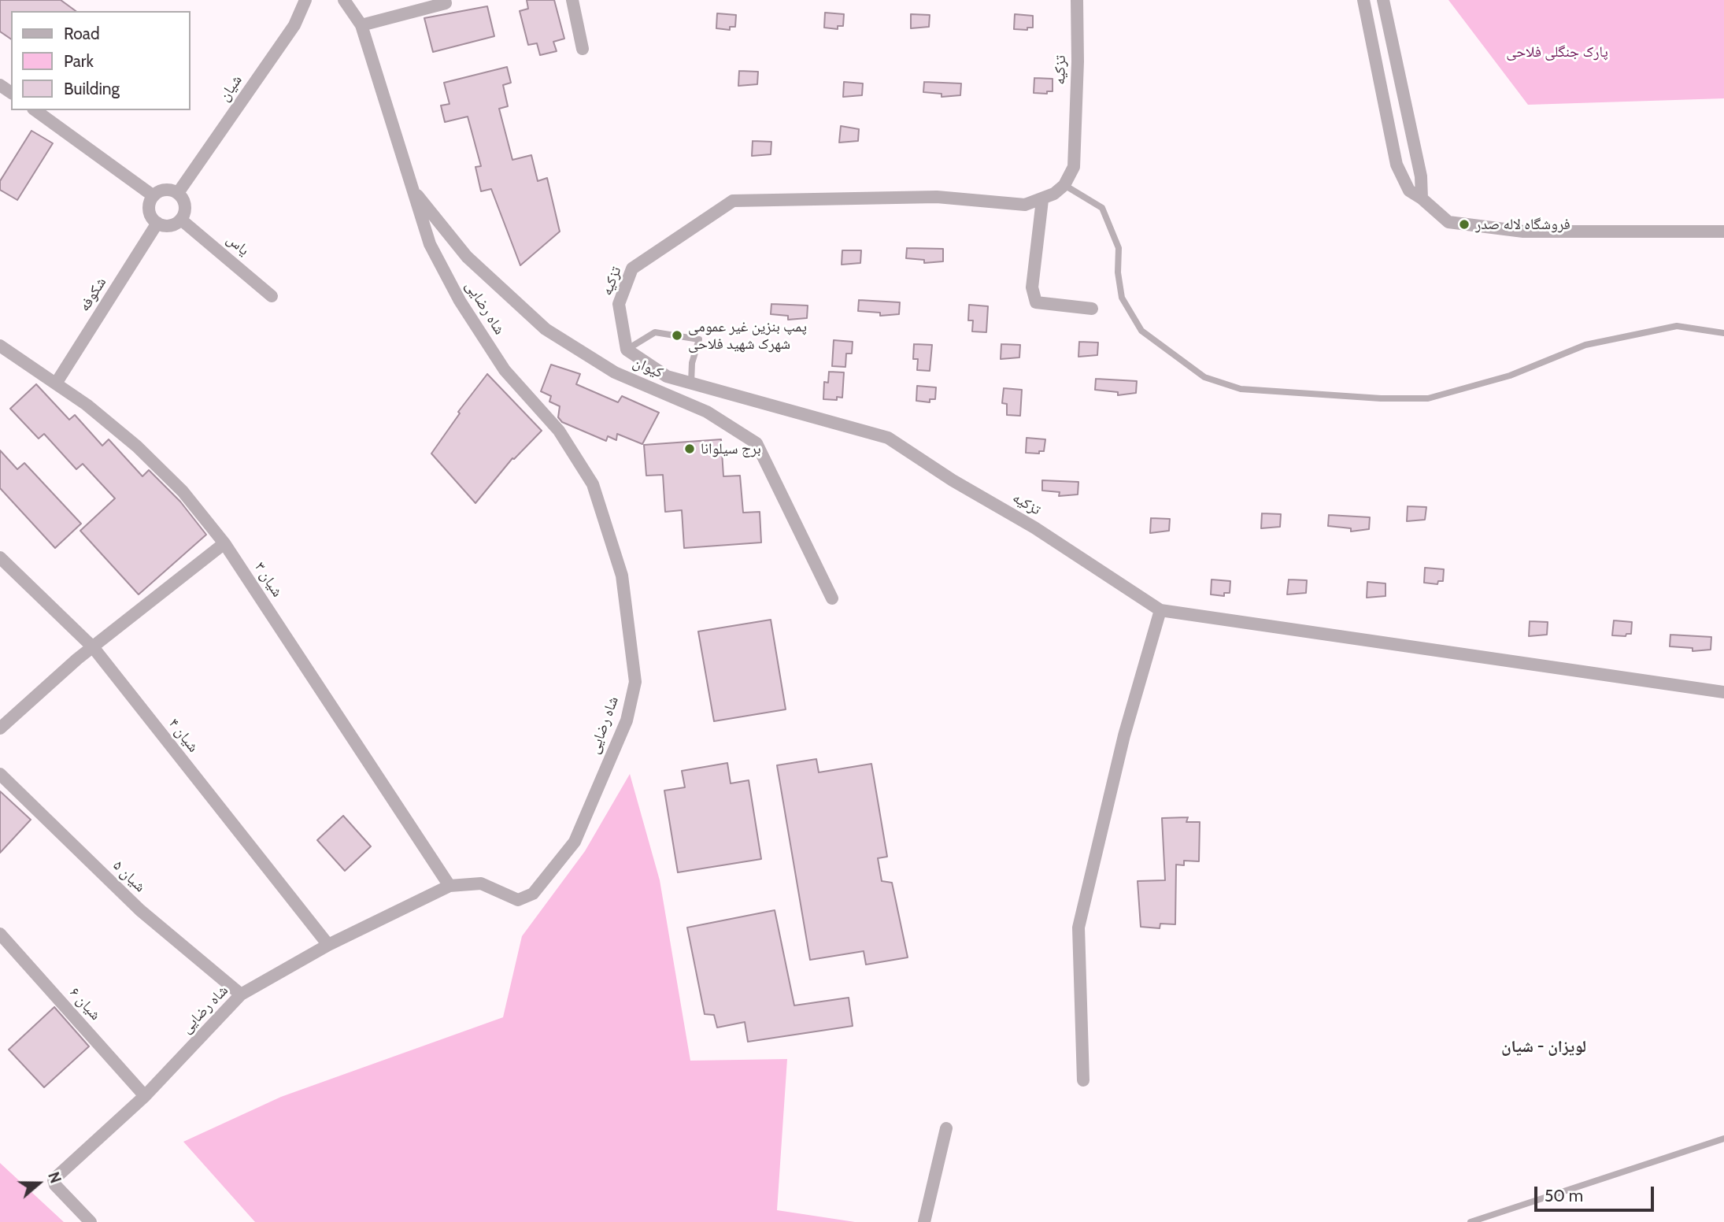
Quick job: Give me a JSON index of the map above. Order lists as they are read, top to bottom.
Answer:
{
  "streets": {
    "street": [
      "تزکیه",
      "شیان",
      "یاس",
      "شکوفه",
      "شاه رضایی",
      "کیوان",
      "شیان ۳",
      "شیان ۴",
      "شیان ۵",
      "شیان ۶"
    ]
  },
  "crossings": [
    ["شیان", "یاس"],
    ["شیان", "شکوفه"],
    ["یاس", "شکوفه"],
    ["شکوفه", "شیان ۳"],
    ["شاه رضایی", "کیوان"],
    ["شاه رضایی", "شیان ۳"],
    ["شاه رضایی", "شیان ۴"],
    ["شاه رضایی", "شیان ۵"],
    ["شاه رضایی", "شیان ۶"]
  ],
  "districts": ["لویزان - شیان"],
  "parks": ["پارک جنگلی فلاحی"],
  "places": ["فروشگاه لاله صدر", "پمپ بنزین غیر عمومی شهرک شهید فلاحی", "برج سیلوانا"],
  "legend": ["Road", "Park", "Building"],
  "scale_bar": "50 m",
  "north": "right"
}
